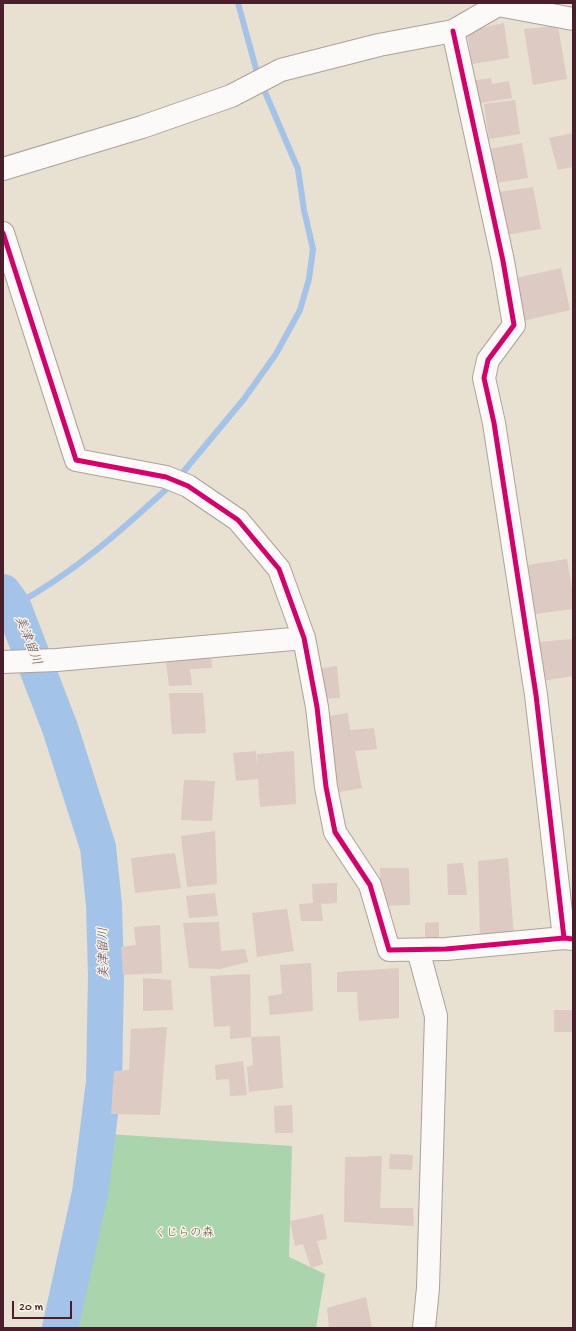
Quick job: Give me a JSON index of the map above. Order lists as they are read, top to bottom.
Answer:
{
  "water": ["美津留川"],
  "parks": ["くじらの森"],
  "scale_bar": "20 m"
}
